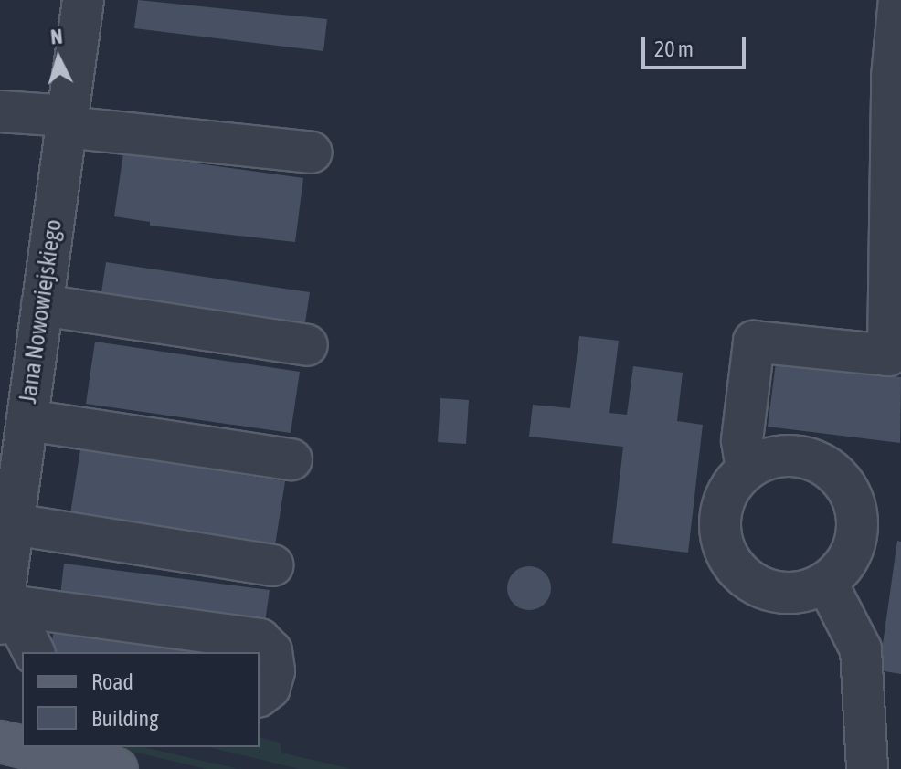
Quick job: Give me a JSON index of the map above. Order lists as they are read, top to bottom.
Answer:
{
  "streets": {
    "street": ["Jana Nowowiejskiego"]
  },
  "legend": ["Road", "Building"],
  "scale_bar": "20 m",
  "north": "top"
}
